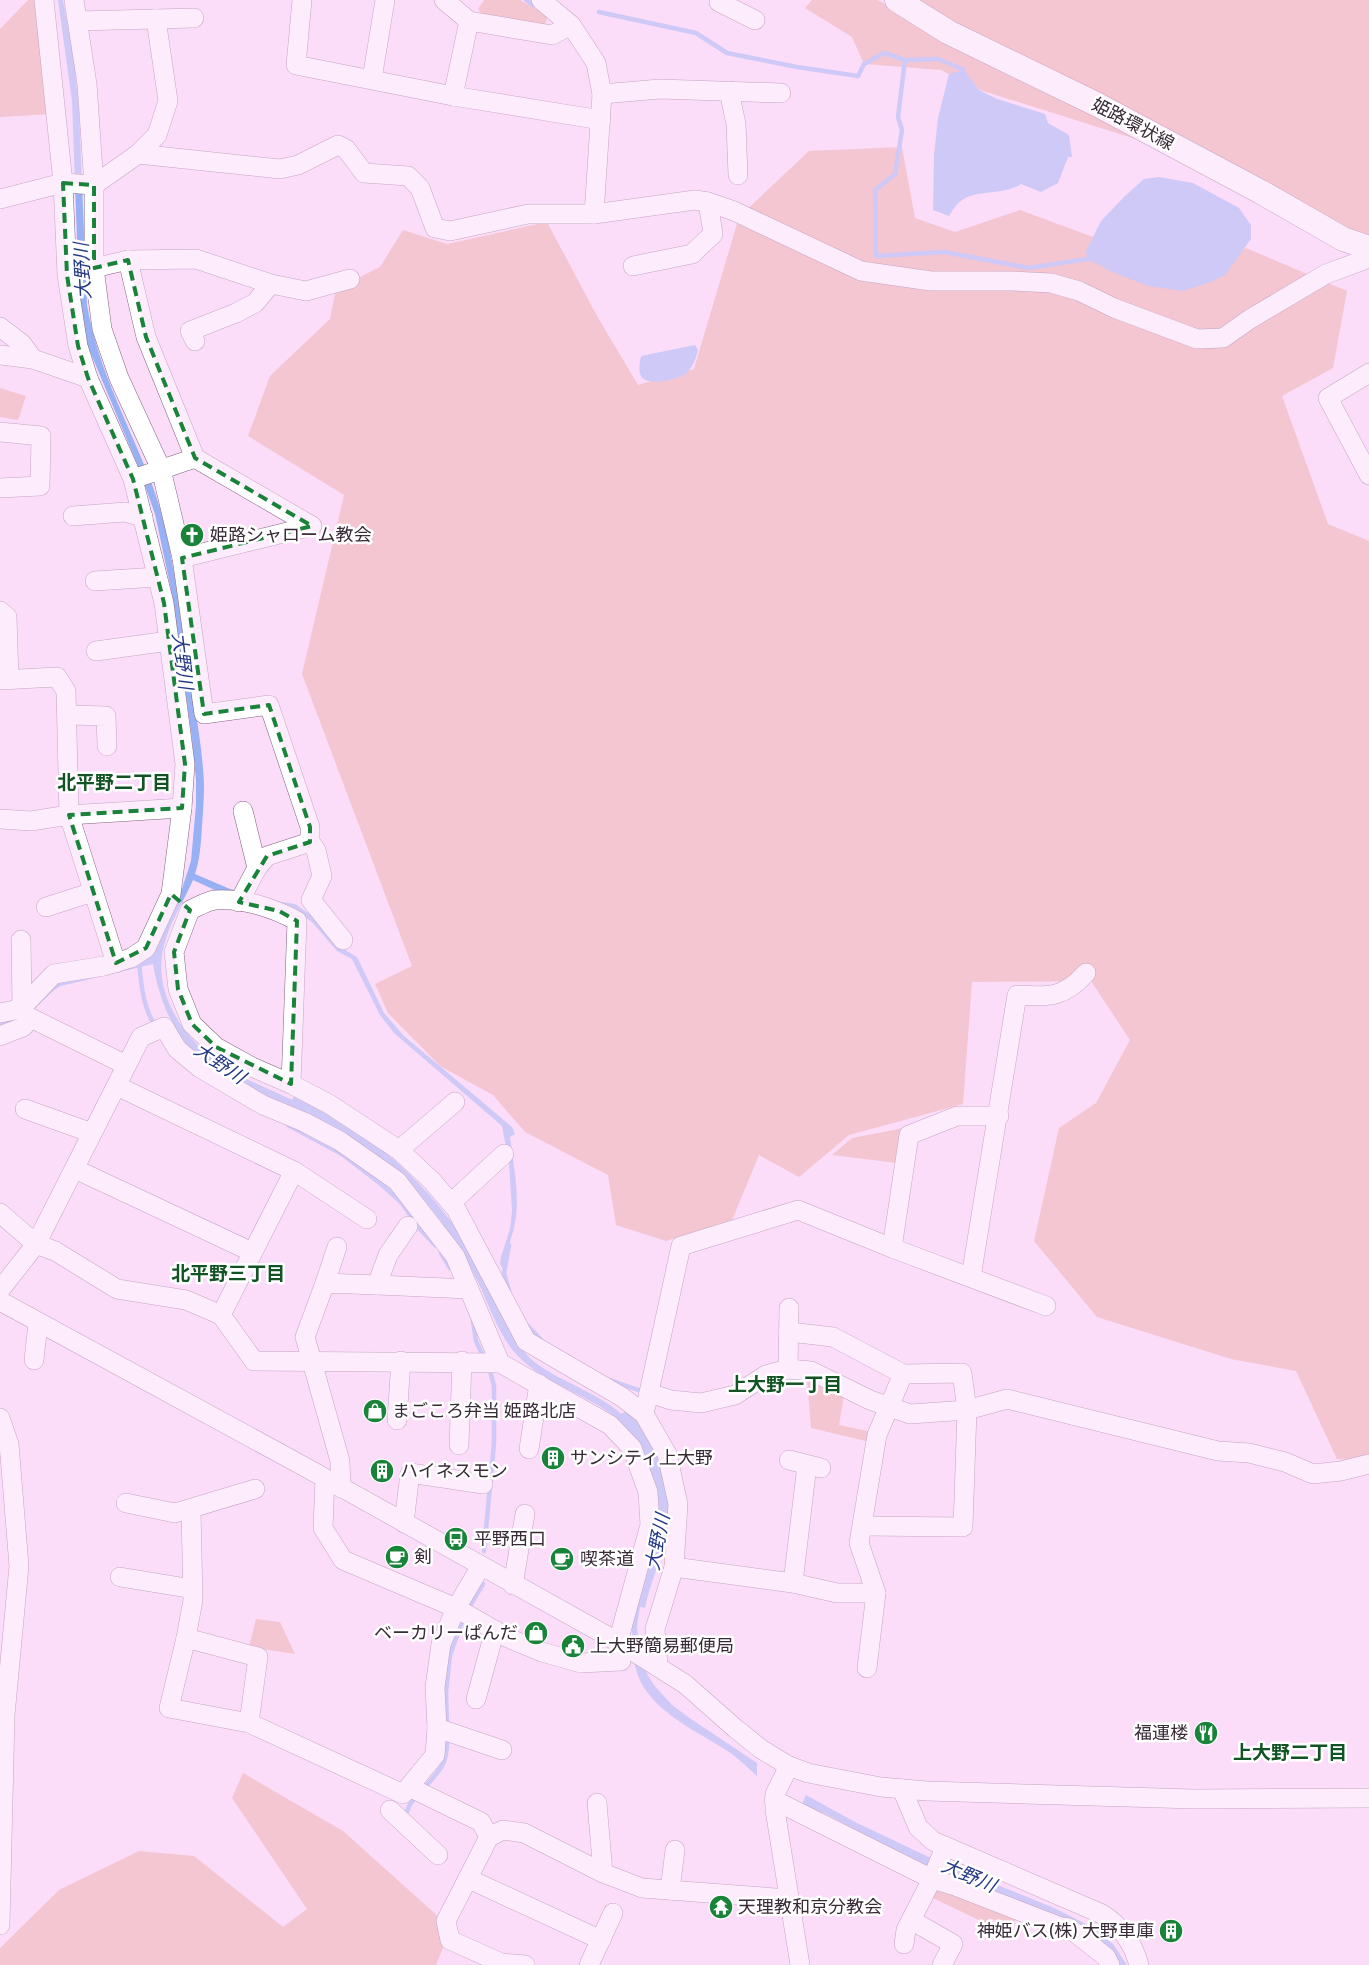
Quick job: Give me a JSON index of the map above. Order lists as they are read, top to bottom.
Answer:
{
  "streets": {
    "main road": ["姫路環状線"]
  },
  "districts": [
    "北平野二丁目",
    "北平野三丁目",
    "上大野一丁目",
    "上大野二丁目"
  ],
  "water": ["大野川"],
  "places": {
    "church": ["姫路シャローム教会"],
    "shop": ["まごころ弁当 姫路北店", "ベーカリーぱんだ"],
    "building": ["サンシティ上大野", "ハイネスモン", "神姫バス(株) 大野車庫"],
    "bus stop": ["平野西口"],
    "cafe": ["剣", "喫茶道"],
    "public building": ["上大野簡易郵便局"],
    "restaurant": ["福運楼"],
    "temple": ["天理教和京分教会"]
  }
}
